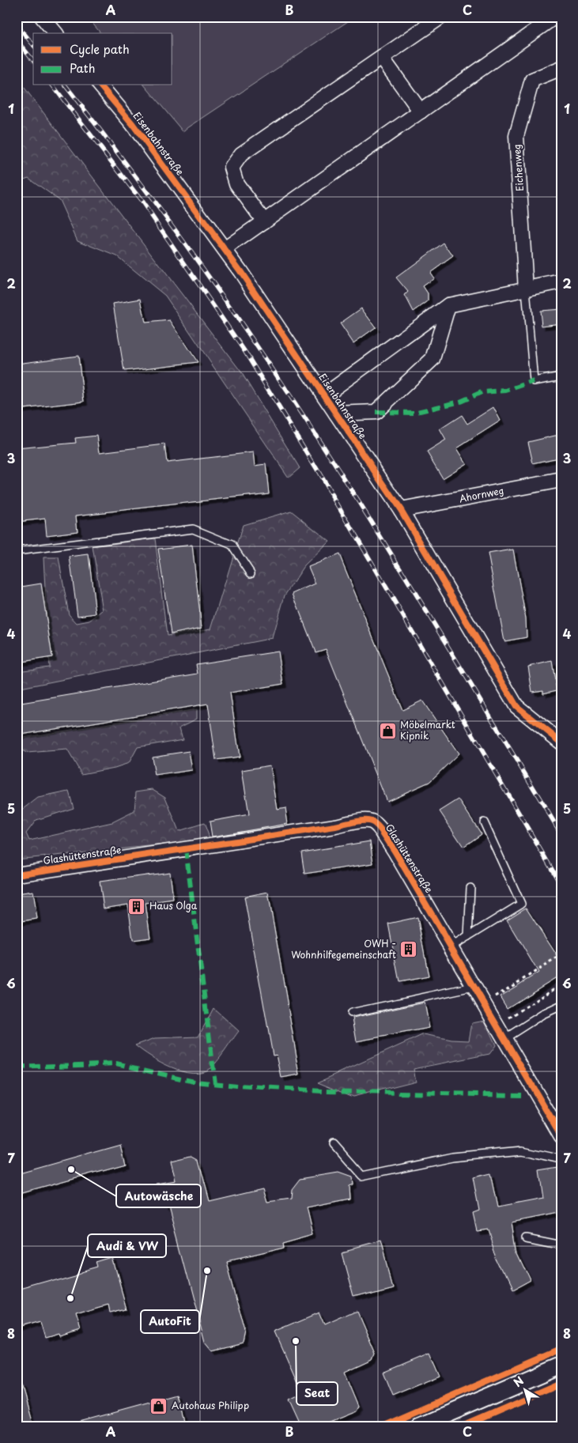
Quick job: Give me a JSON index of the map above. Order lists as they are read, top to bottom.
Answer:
{
  "streets": {
    "street": [
      "Eisenbahnstraße",
      "Eichenweg",
      "Ahornweg",
      "Glashüttenstraße"
    ]
  },
  "crossings": [
    ["Eisenbahnstraße", "Ahornweg"]
  ],
  "places": {
    "shop": ["Möbelmarkt Kipnik", "Autohaus Philipp"],
    "building": ["Haus Olga", "OWH - Wohnhilfegemeinschaft"],
    "other": [
      "Autowäsche",
      "AutoFit",
      "Audi & VW",
      "Seat"
    ]
  },
  "legend": ["Cycle path", "Path"],
  "north": "top left",
  "grid": {
    "columns": ["A", "B", "C"],
    "rows": [
      "1",
      "2",
      "3",
      "4",
      "5",
      "6",
      "7",
      "8"
    ]
  }
}
